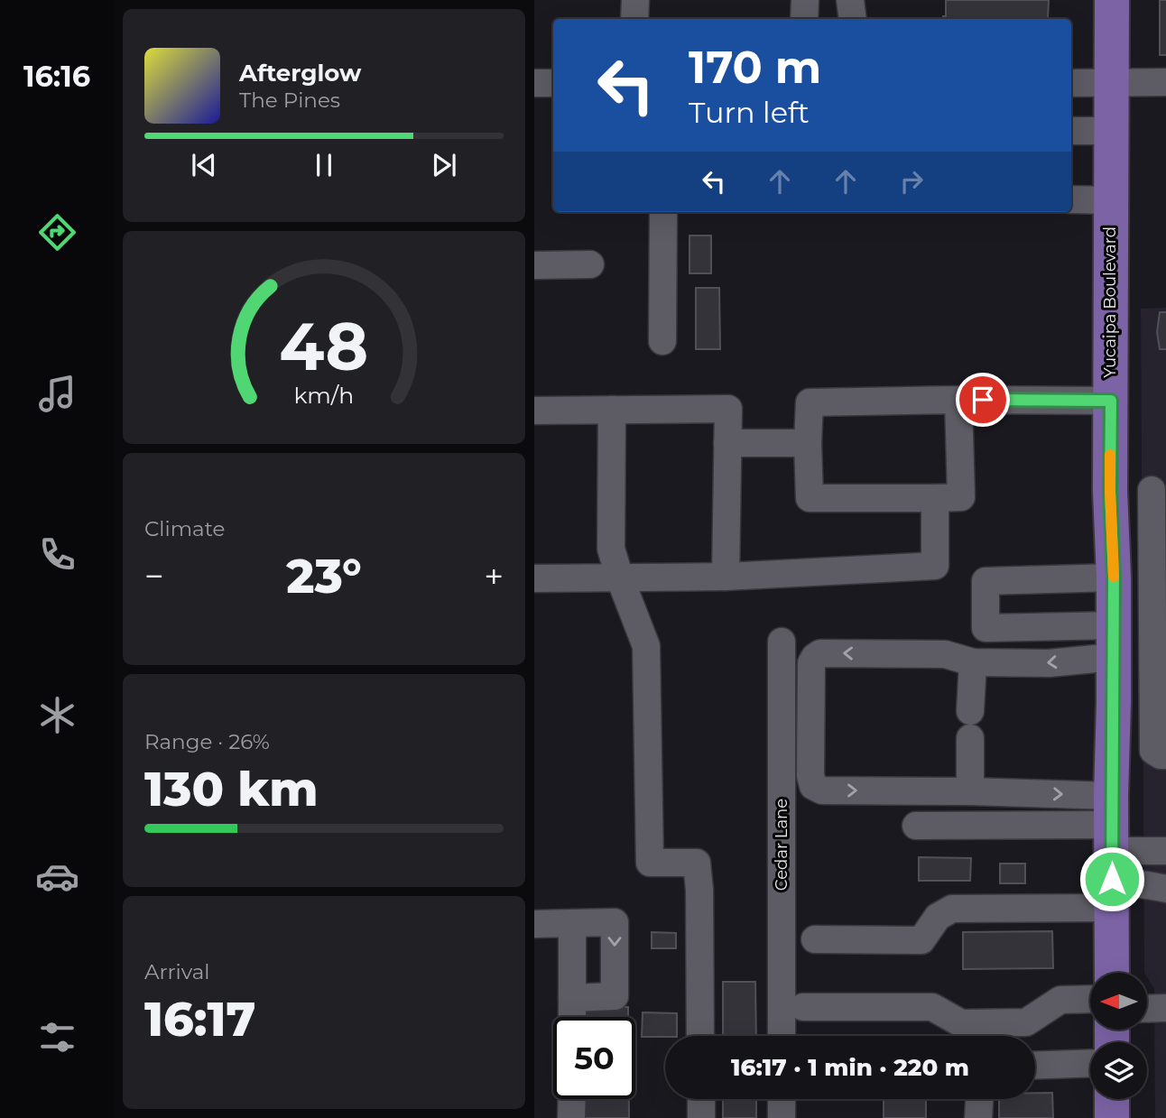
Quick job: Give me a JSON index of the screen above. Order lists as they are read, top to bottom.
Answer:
{
  "streets": {
    "main road": ["Yucaipa Boulevard"],
    "street": ["Cedar Lane"]
  },
  "north": "left",
  "page": {
    "tabs": "16:16",
    "turn": ["170 m", "Turn left"],
    "song": ["Afterglow", "The Pines"],
    "tile": [
      "Climate",
      ["Range · 26%", "130 km"],
      ["Arrival", "16:17"]
    ],
    "heat": ["−", "23°", "+"],
    "limit": "50",
    "trip": "16:17 · 1 min · 220 m",
    "gauge": ["48", "km/h"]
  }
}
